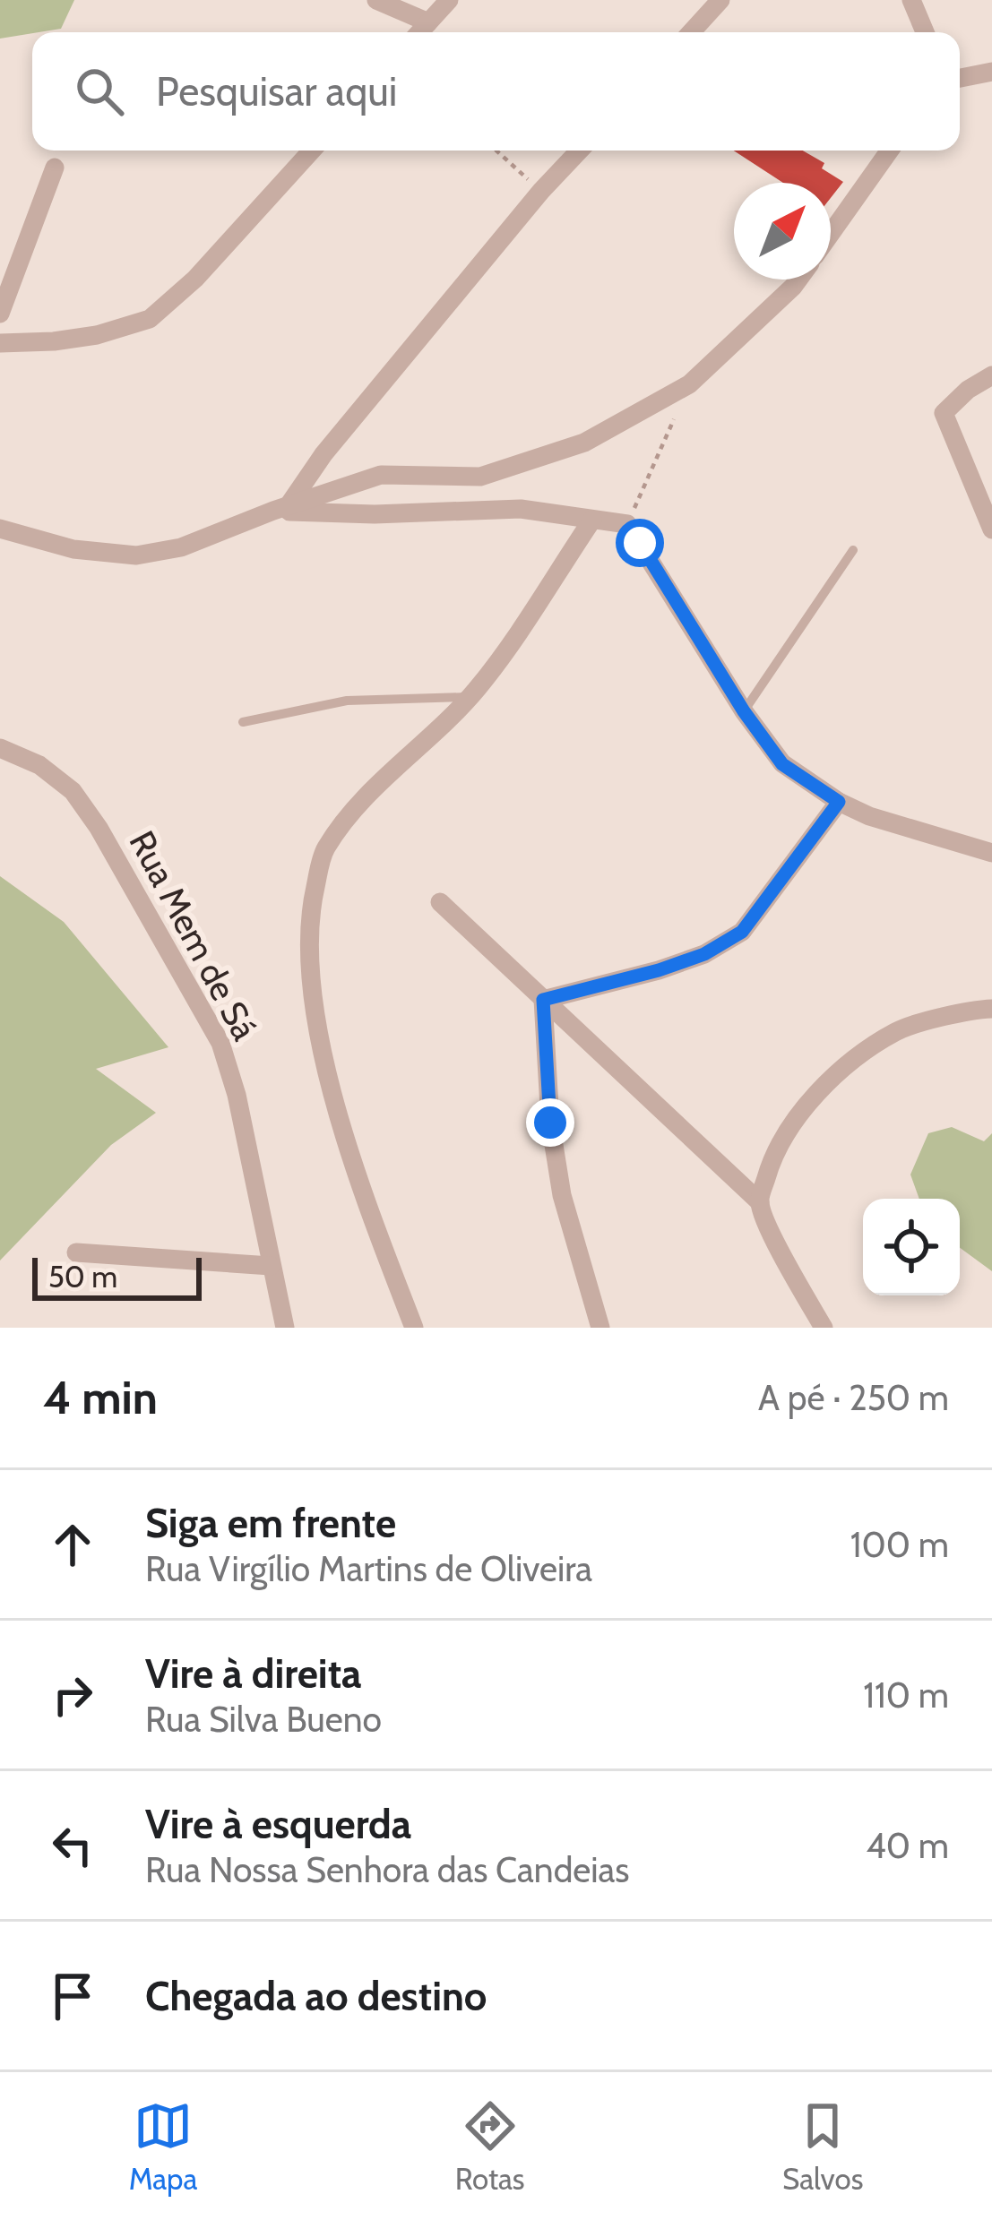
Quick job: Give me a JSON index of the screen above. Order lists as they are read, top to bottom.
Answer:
{
  "streets": {
    "street": ["Rua Mem de Sá"]
  },
  "scale_bar": "50 m",
  "north": "top right",
  "page": {
    "search": "Pesquisar aqui",
    "scale": "50 m",
    "heading": ["4 min", "A pé · 250 m"],
    "list": [
      ["Siga em frente", "Rua Virgílio Martins de Oliveira", "100 m"],
      ["Vire à direita", "Rua Silva Bueno", "110 m"],
      ["Vire à esquerda", "Rua Nossa Senhora das Candeias", "40 m"],
      "Chegada ao destino"
    ],
    "nav": ["Mapa", "Rotas", "Salvos"]
  }
}
